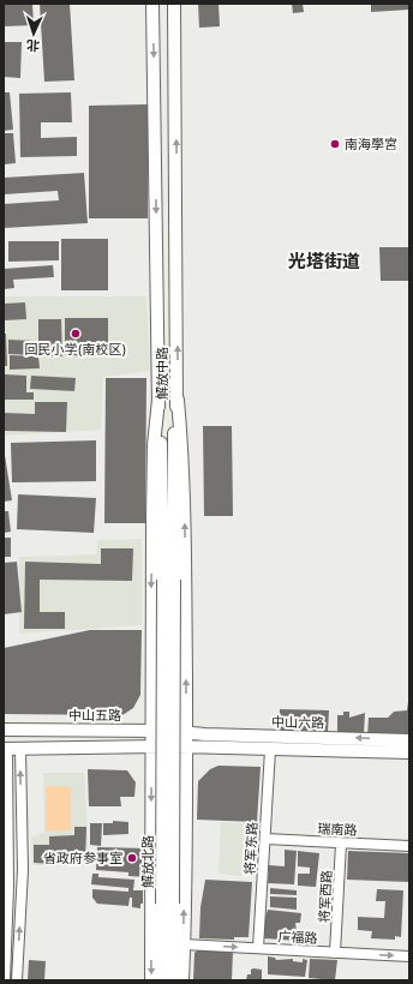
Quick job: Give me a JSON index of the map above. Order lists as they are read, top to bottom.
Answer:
{
  "streets": {
    "main road": [
      "解放中路",
      "中山五路",
      "中山六路",
      "解放北路"
    ],
    "street": [
      "瑞南路",
      "将军东路",
      "将军西路",
      "广福路"
    ]
  },
  "crossings": [
    ["解放中路", "解放北路"],
    ["中山五路", "中山六路"],
    ["瑞南路", "将军东路"],
    ["瑞南路", "将军西路"],
    ["将军东路", "广福路"],
    ["将军西路", "广福路"]
  ],
  "one_way": ["广福路"],
  "districts": ["光塔街道"],
  "places": ["南海學宮", "回民小学(南校区)", "省政府参事室"],
  "north": "bottom"
}
